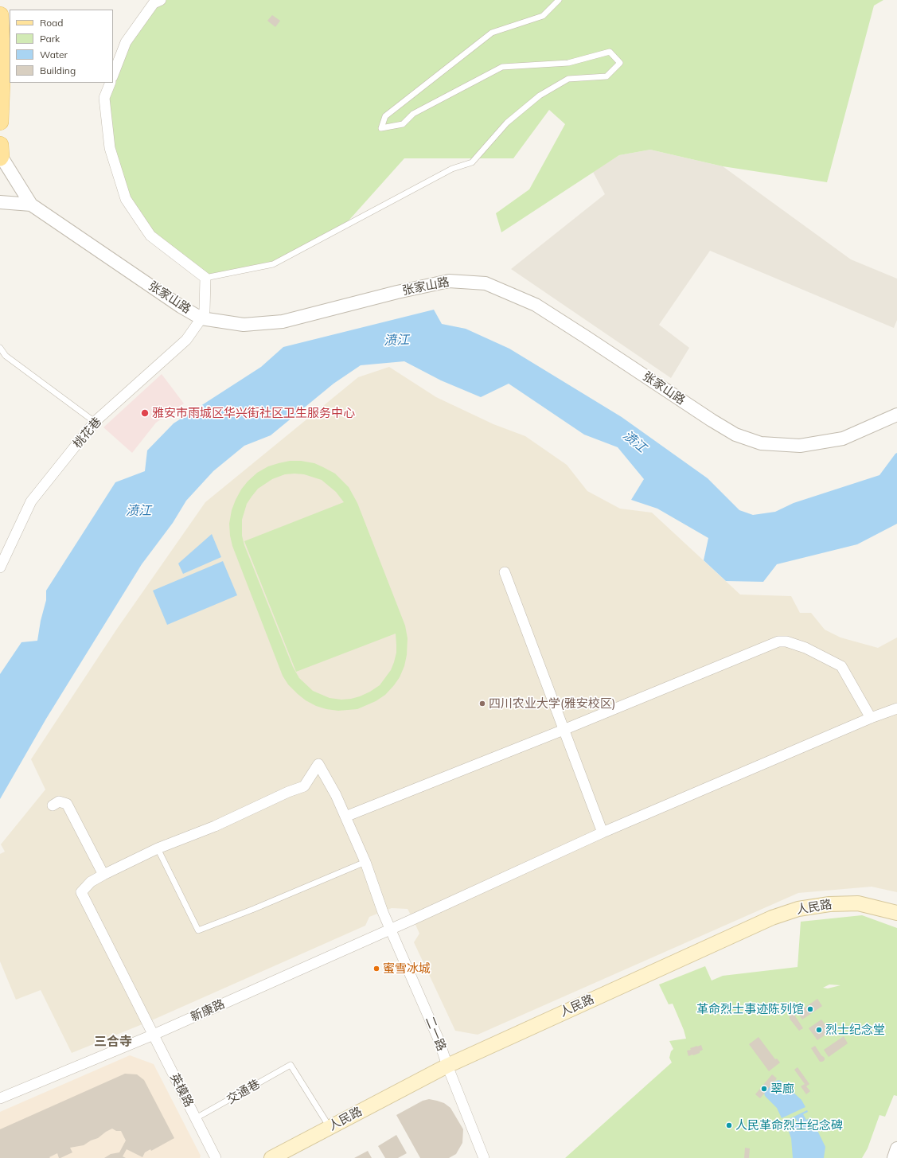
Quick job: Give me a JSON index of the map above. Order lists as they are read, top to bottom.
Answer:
{
  "streets": {
    "main road": ["人民路"],
    "street": [
      "张家山路",
      "桃花巷",
      "新康路",
      "二一路",
      "英模路"
    ],
    "lane": ["交通巷"]
  },
  "crossings": [
    ["张家山路", "桃花巷"],
    ["人民路", "二一路"],
    ["人民路", "交通巷"],
    ["新康路", "二一路"],
    ["新康路", "英模路"],
    ["英模路", "交通巷"]
  ],
  "districts": ["三合寺"],
  "water": ["𣸣江"],
  "places": [
    "雅安市雨城区华兴街社区卫生服务中心",
    "四川农业大学(雅安校区)",
    "蜜雪冰城",
    "革命烈士事迹陈列馆",
    "烈士纪念堂",
    "翠廊",
    "人民革命烈士纪念碑"
  ],
  "legend": [
    "Road",
    "Park",
    "Water",
    "Building"
  ]
}
